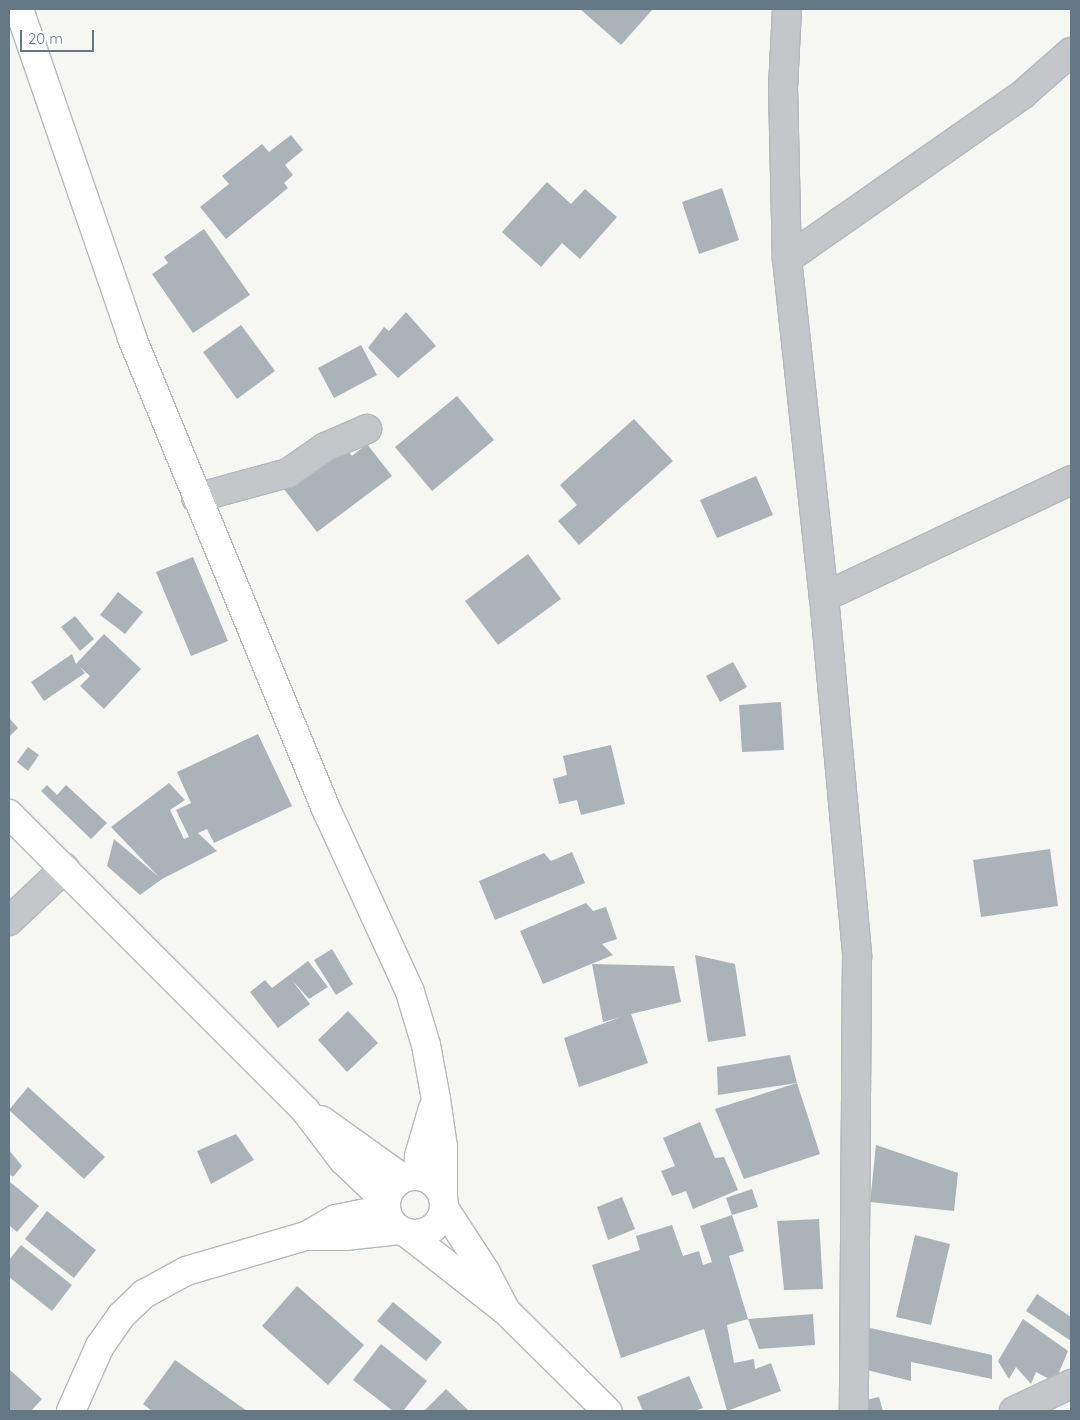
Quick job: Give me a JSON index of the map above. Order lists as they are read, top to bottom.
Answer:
{
  "scale_bar": "20 m"
}
